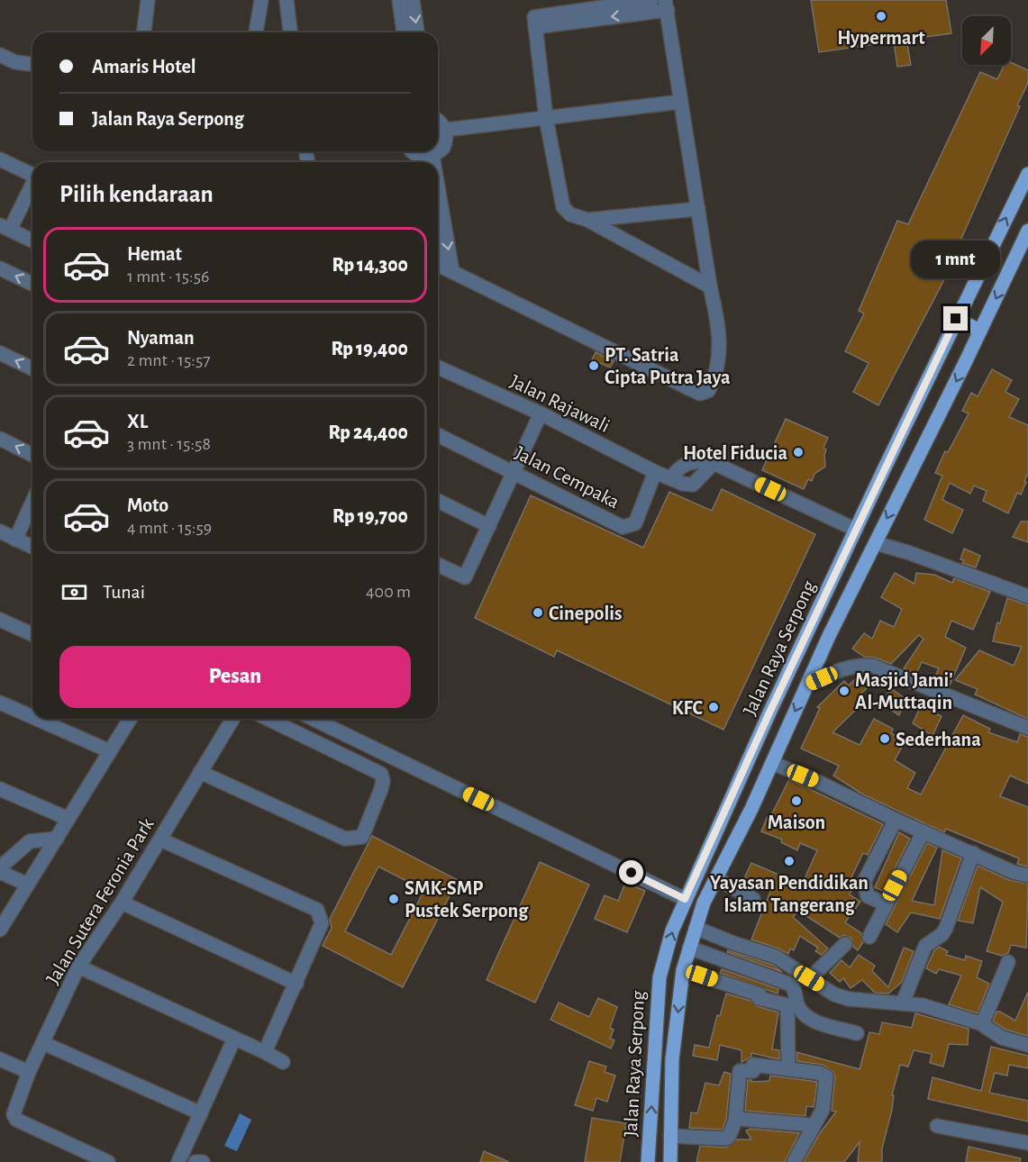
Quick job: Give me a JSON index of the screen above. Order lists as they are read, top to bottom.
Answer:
{
  "streets": {
    "main road": ["Jalan Raya Serpong"],
    "street": ["Jalan Rajawali", "Jalan Cempaka", "Jalan Sutera Feronia Park"]
  },
  "crossings": [
    ["Jalan Rajawali", "Jalan Cempaka"]
  ],
  "places": [
    "Hypermart",
    "PT. Satria Cipta Putra Jaya",
    "Hotel Fiducia",
    "Cinepolis",
    "Masjid Jami' Al-Muttaqin",
    "KFC",
    "Sederhana",
    "Maison",
    "Yayasan Pendidikan Islam Tangerang",
    "SMK-SMP Pustek Serpong"
  ],
  "north": "bottom left",
  "page": {
    "banner": ["Amaris Hotel", "Jalan Raya Serpong"],
    "heading": "Pilih kendaraan",
    "list": [
      {
        "name": "Hemat",
        "note": "1 mnt · 15:56",
        "value": "Rp 14,300"
      },
      {
        "name": "Nyaman",
        "note": "2 mnt · 15:57",
        "value": "Rp 19,400"
      },
      {
        "name": "XL",
        "note": "3 mnt · 15:58",
        "value": "Rp 24,400"
      },
      {
        "name": "Moto",
        "note": "4 mnt · 15:59",
        "value": "Rp 19,700"
      }
    ],
    "bubble": "1 mnt",
    "pay": ["Tunai", "400 m"],
    "buttons": "Pesan"
  }
}
